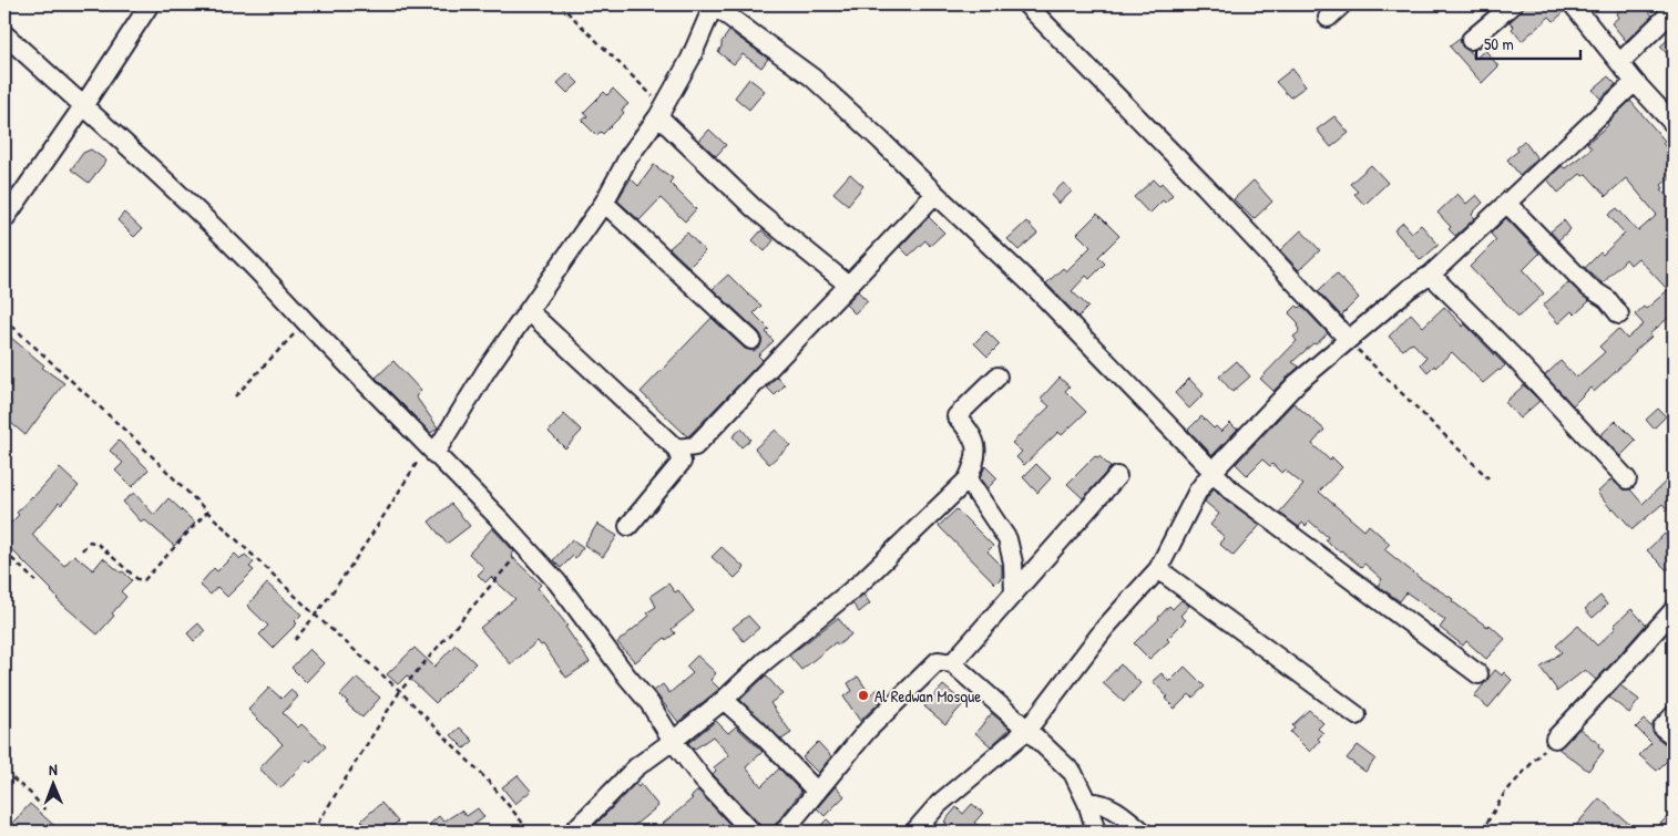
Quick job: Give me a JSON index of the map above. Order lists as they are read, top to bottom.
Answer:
{
  "places": ["Al Redwan Mosque"],
  "scale_bar": "50 m",
  "north": "top"
}
